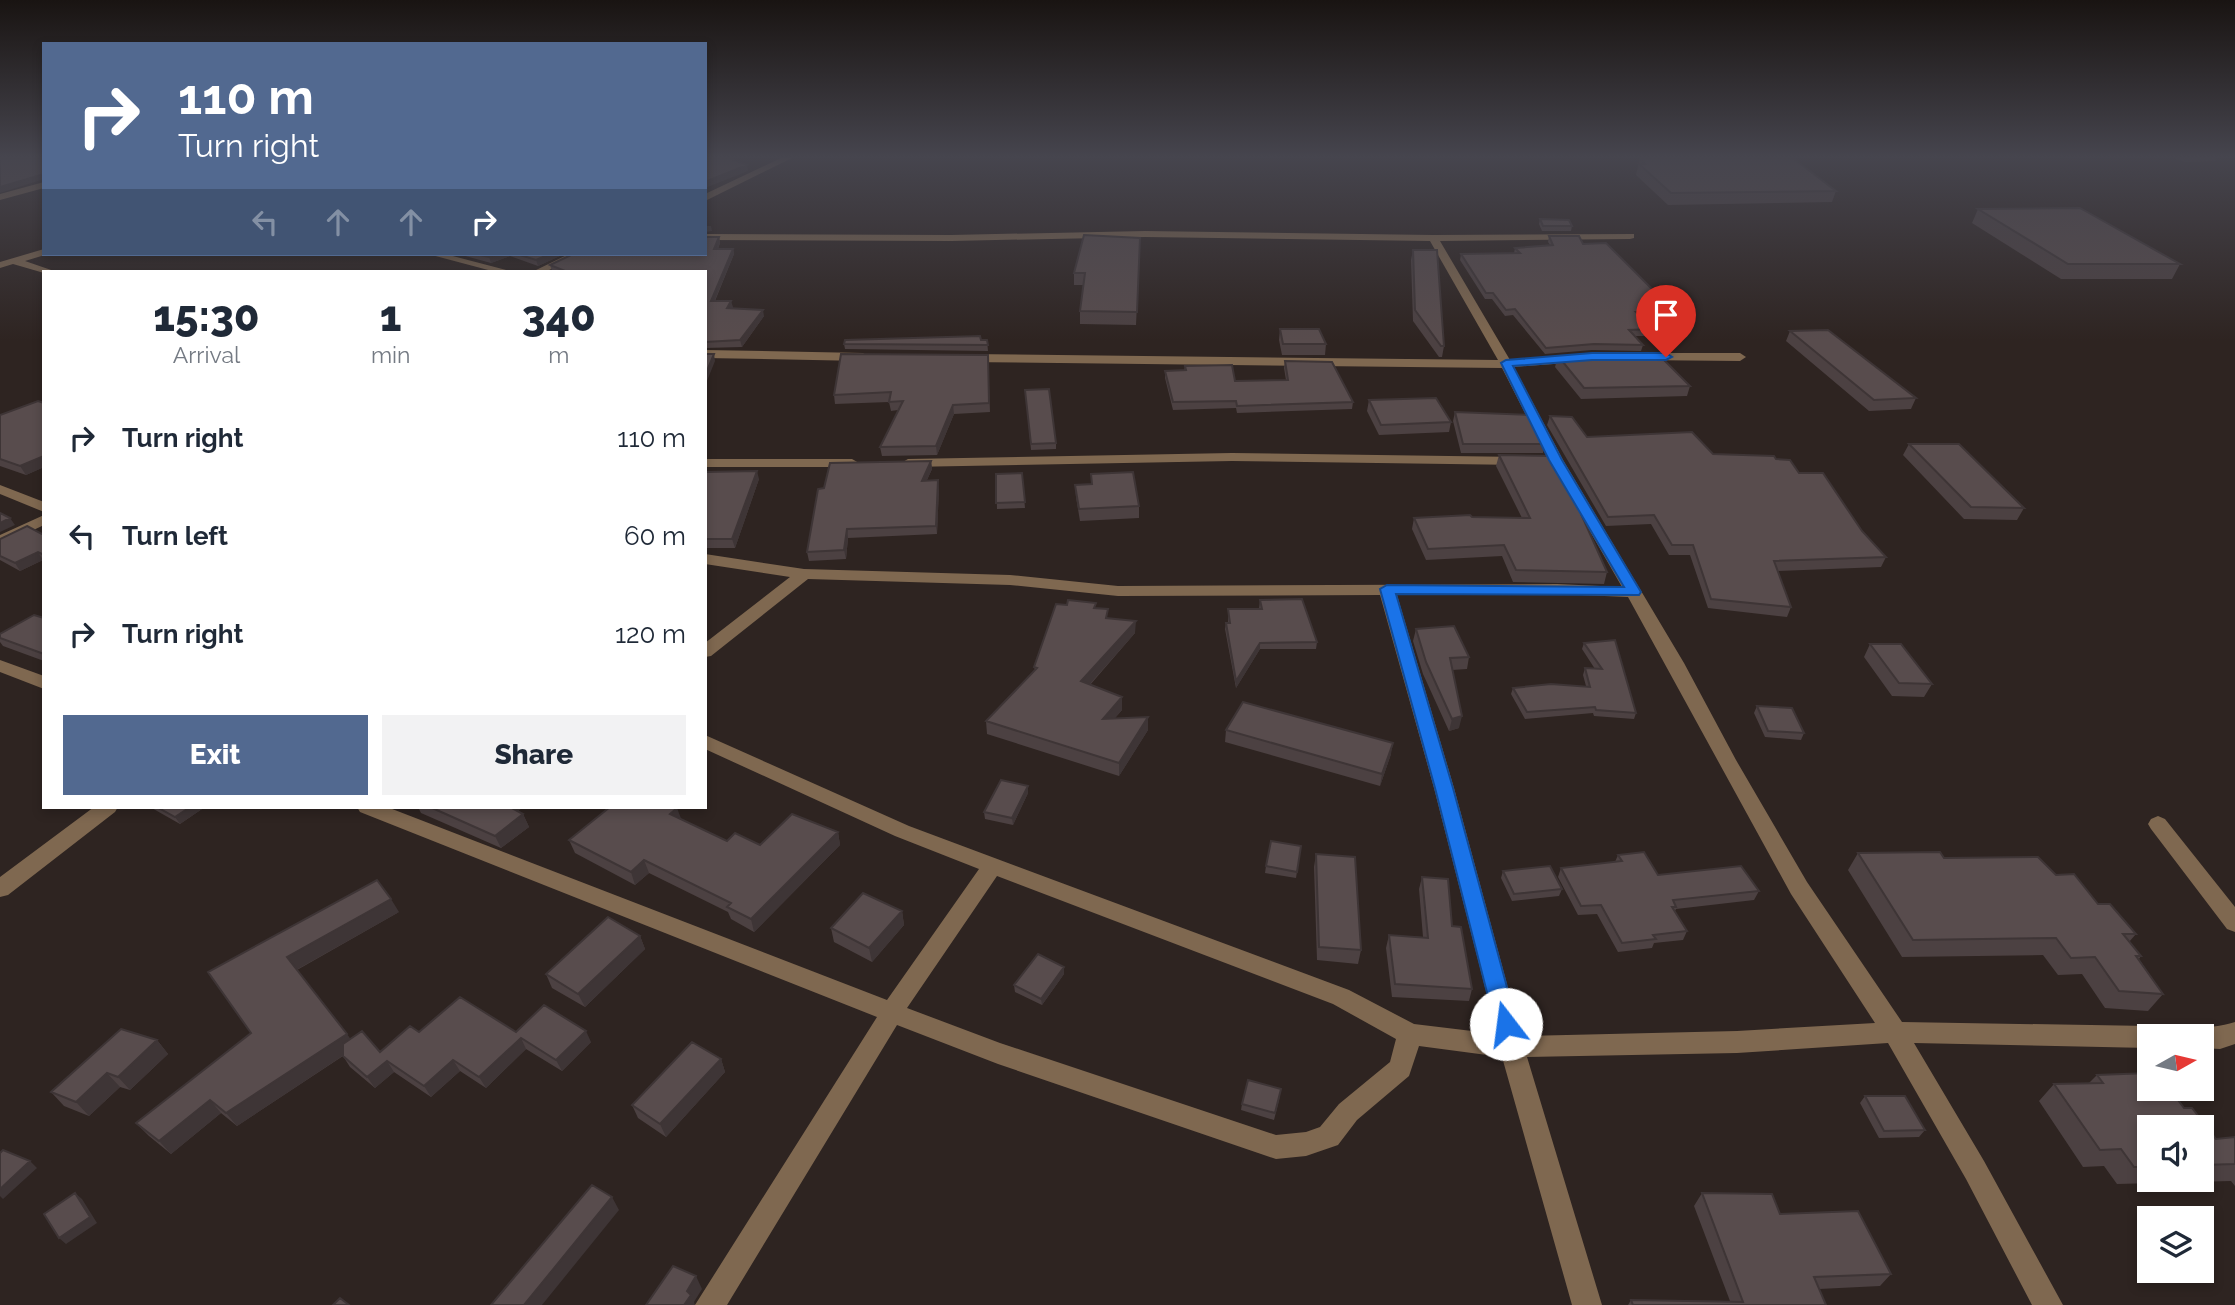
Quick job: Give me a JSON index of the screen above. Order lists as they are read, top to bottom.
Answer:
{
  "north": "right",
  "page": {
    "turn": ["110 m", "Turn right"],
    "eta": [
      "15:30",
      "Arrival",
      "1",
      "min",
      "340",
      "m"
    ],
    "list": [
      {
        "name": "Turn right",
        "value": "110 m"
      },
      {
        "name": "Turn left",
        "value": "60 m"
      },
      {
        "name": "Turn right",
        "value": "120 m"
      }
    ],
    "buttons": ["Exit", "Share"]
  }
}
